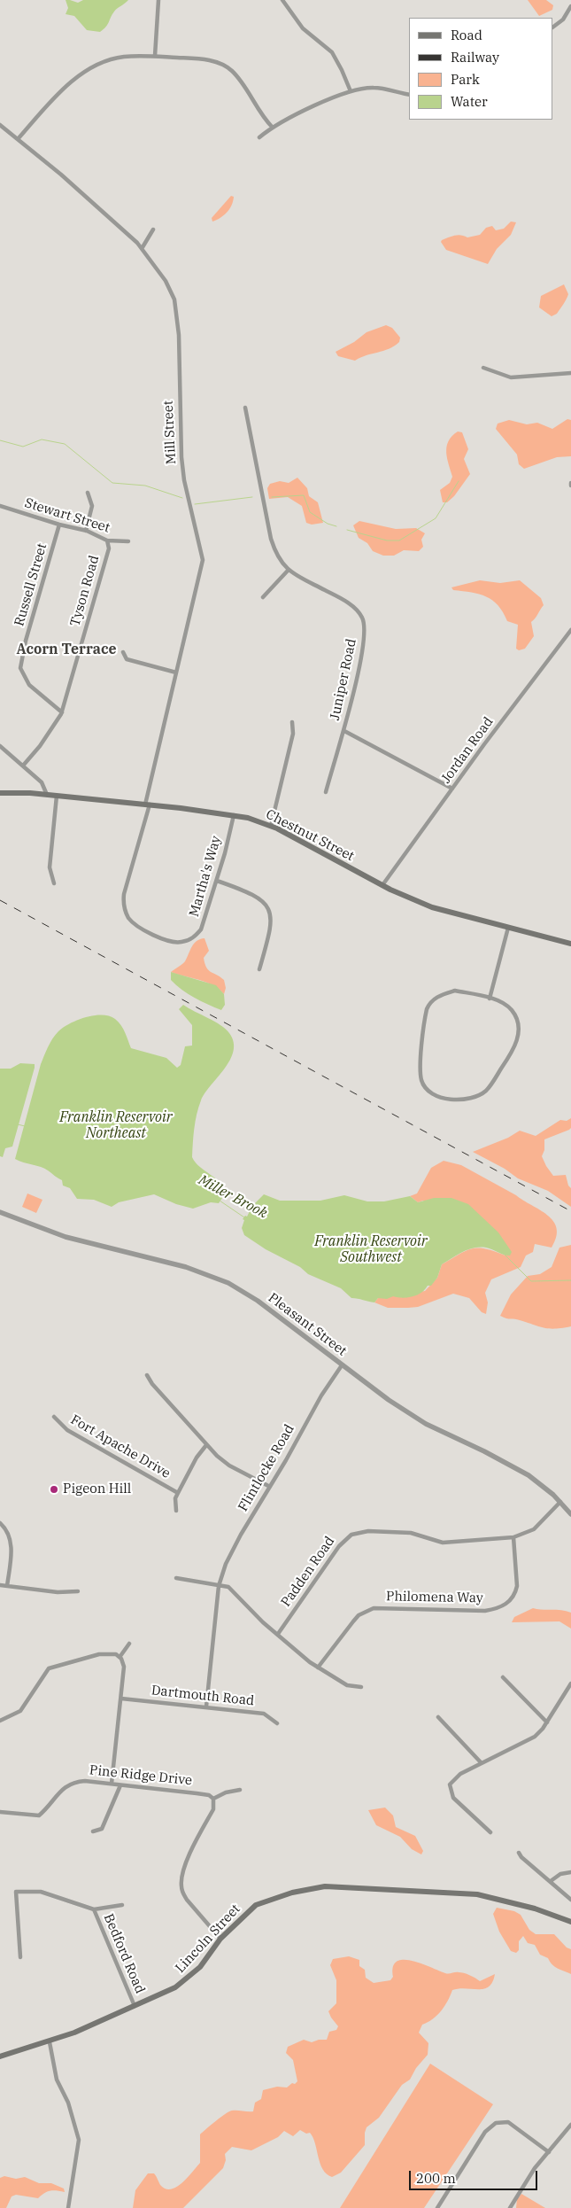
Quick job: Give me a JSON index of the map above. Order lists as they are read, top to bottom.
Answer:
{
  "streets": {
    "main road": ["Chestnut Street", "Lincoln Street"],
    "street": [
      "Mill Street",
      "Stewart Street",
      "Russell Street",
      "Tyson Road",
      "Juniper Road",
      "Jordan Road",
      "Martha's Way",
      "Pleasant Street",
      "Fort Apache Drive",
      "Flintlocke Road",
      "Padden Road",
      "Philomena Way",
      "Dartmouth Road",
      "Pine Ridge Drive",
      "Bedford Road"
    ]
  },
  "crossings": [
    ["Mill Street", "Chestnut Street"],
    ["Mill Street", "Martha's Way"],
    ["Stewart Street", "Russell Street"],
    ["Stewart Street", "Tyson Road"],
    ["Russell Street", "Tyson Road"],
    ["Jordan Road", "Chestnut Street"],
    ["Chestnut Street", "Martha's Way"],
    ["Pleasant Street", "Flintlocke Road"],
    ["Pleasant Street", "Padden Road"],
    ["Flintlocke Road", "Dartmouth Road"],
    ["Padden Road", "Philomena Way"],
    ["Lincoln Street", "Bedford Road"]
  ],
  "districts": ["Acorn Terrace"],
  "water": ["Franklin Reservoir Northeast", "Miller Brook", "Franklin Reservoir Southwest"],
  "places": ["Pigeon Hill"],
  "legend": [
    "Road",
    "Railway",
    "Park",
    "Water"
  ],
  "scale_bar": "200 m"
}
